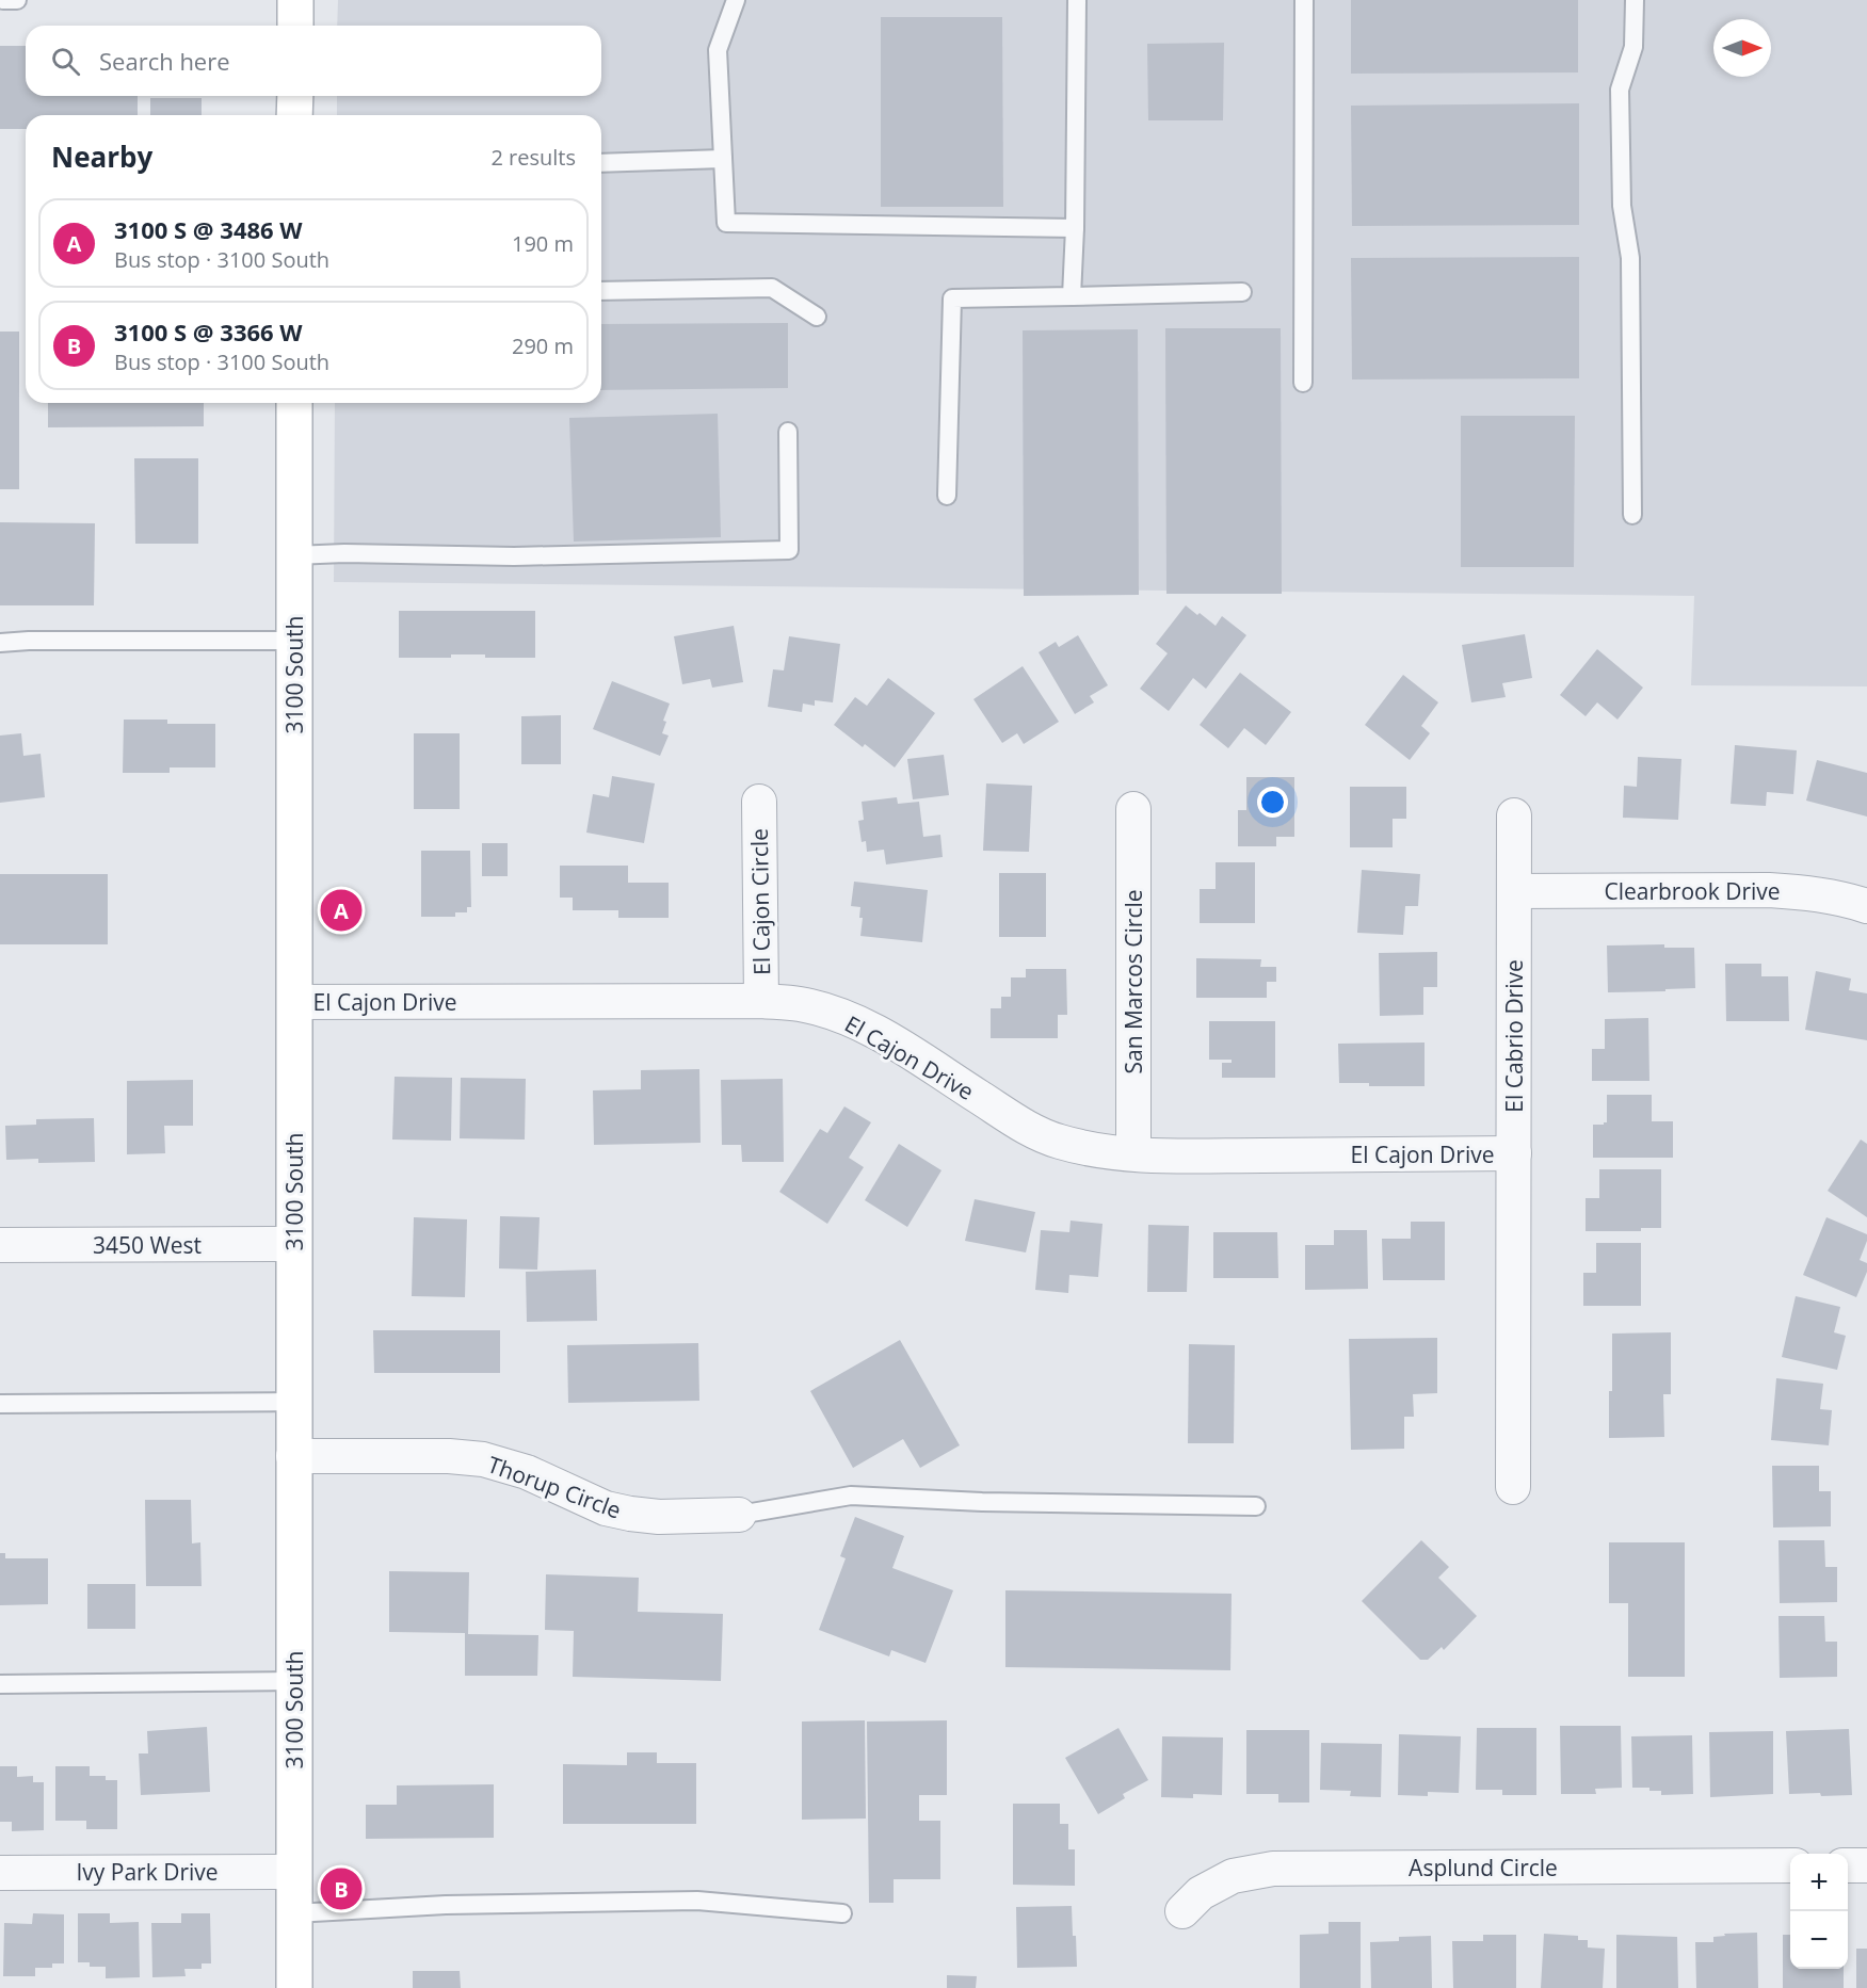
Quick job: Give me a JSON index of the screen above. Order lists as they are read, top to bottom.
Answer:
{
  "streets": {
    "main road": ["3100 South"],
    "street": [
      "Clearbrook Drive",
      "El Cajon Circle",
      "San Marcos Circle",
      "El Cajon Drive",
      "El Cabrio Drive",
      "3450 West",
      "Thorup Circle",
      "Asplund Circle",
      "Ivy Park Drive"
    ]
  },
  "crossings": [
    ["3100 South", "El Cajon Drive"],
    ["3100 South", "3450 West"],
    ["3100 South", "Thorup Circle"],
    ["3100 South", "Ivy Park Drive"],
    ["Clearbrook Drive", "El Cabrio Drive"],
    ["El Cajon Circle", "El Cajon Drive"],
    ["San Marcos Circle", "El Cajon Drive"],
    ["El Cajon Drive", "El Cabrio Drive"]
  ],
  "north": "right",
  "page": {
    "search": "Search here",
    "heading": ["Nearby", "2 results"],
    "list": [
      {
        "mark": "A",
        "name": "3100 S @ 3486 W",
        "note": "Bus stop · 3100 South",
        "value": "190 m"
      },
      {
        "mark": "B",
        "name": "3100 S @ 3366 W",
        "note": "Bus stop · 3100 South",
        "value": "290 m"
      }
    ],
    "pins": ["A", "B"],
    "map_buttons": ["+", "−"]
  }
}
